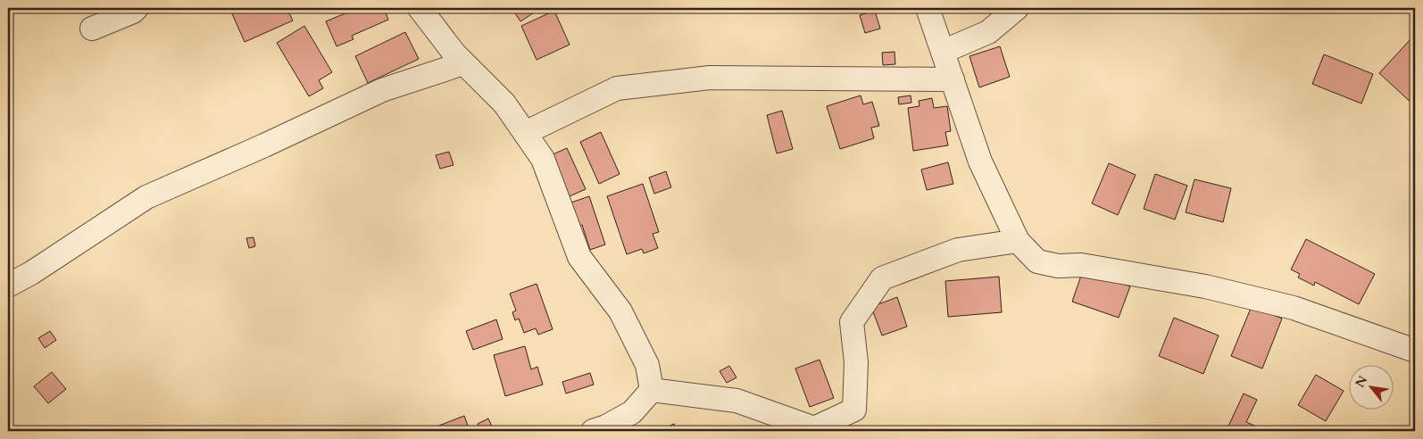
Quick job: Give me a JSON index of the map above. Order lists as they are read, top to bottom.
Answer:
{
  "north": "top left"
}
